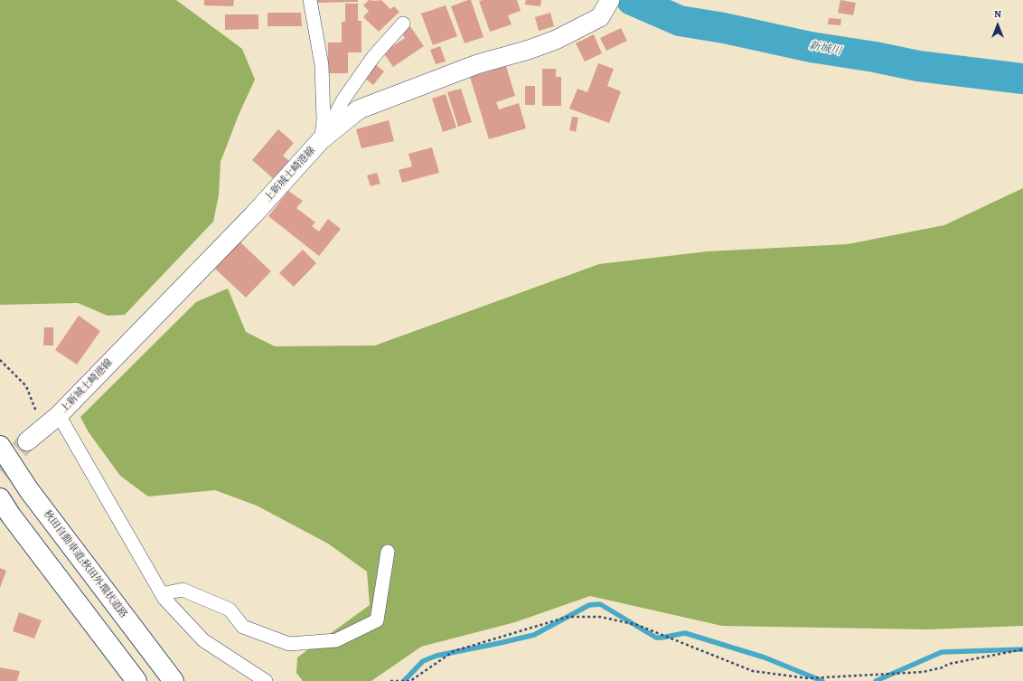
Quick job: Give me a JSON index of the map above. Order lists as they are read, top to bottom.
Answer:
{
  "streets": {
    "highway": ["秋田自動車道;秋田外環状道路"],
    "main road": ["上新城土崎港線"]
  },
  "water": ["新城川"],
  "north": "top"
}
